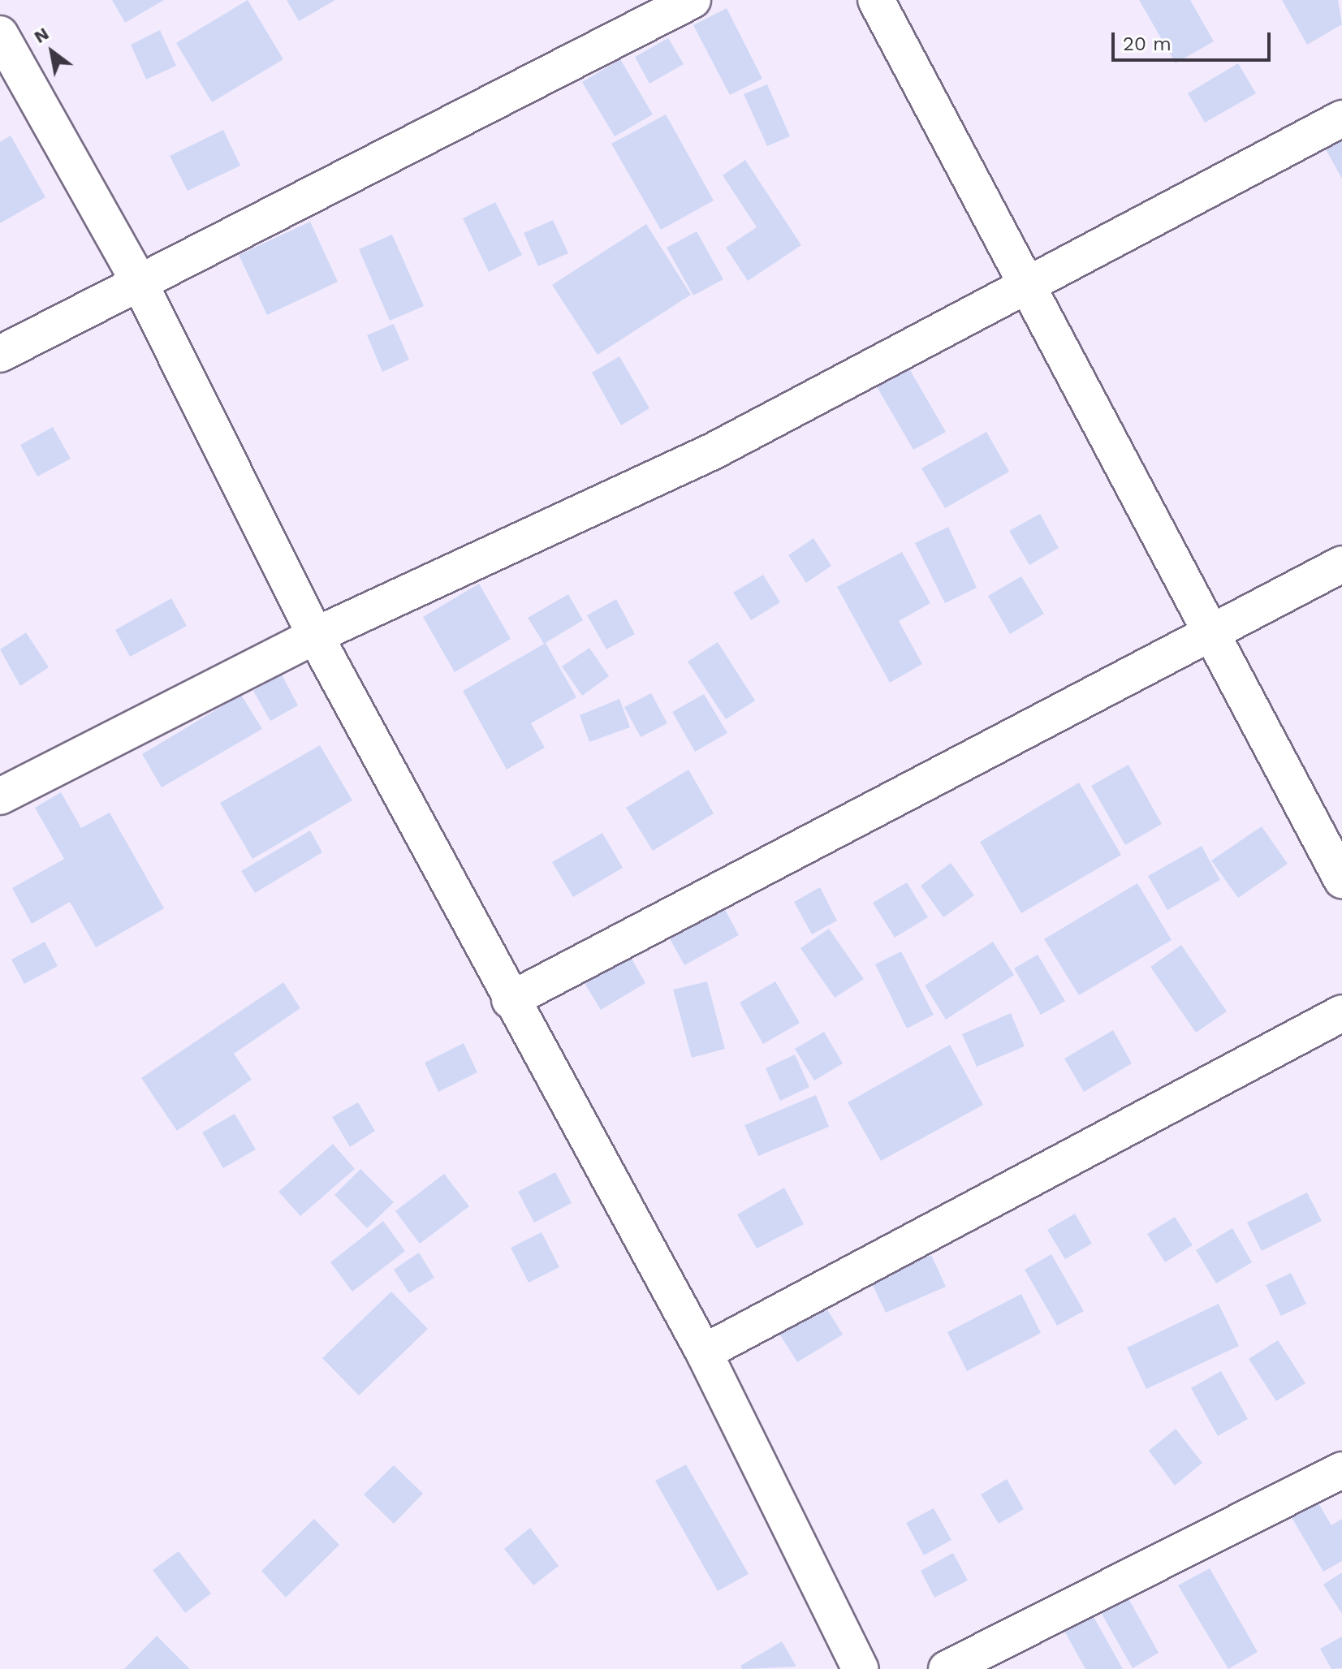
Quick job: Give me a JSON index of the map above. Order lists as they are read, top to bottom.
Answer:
{
  "scale_bar": "20 m",
  "north": "top left"
}
